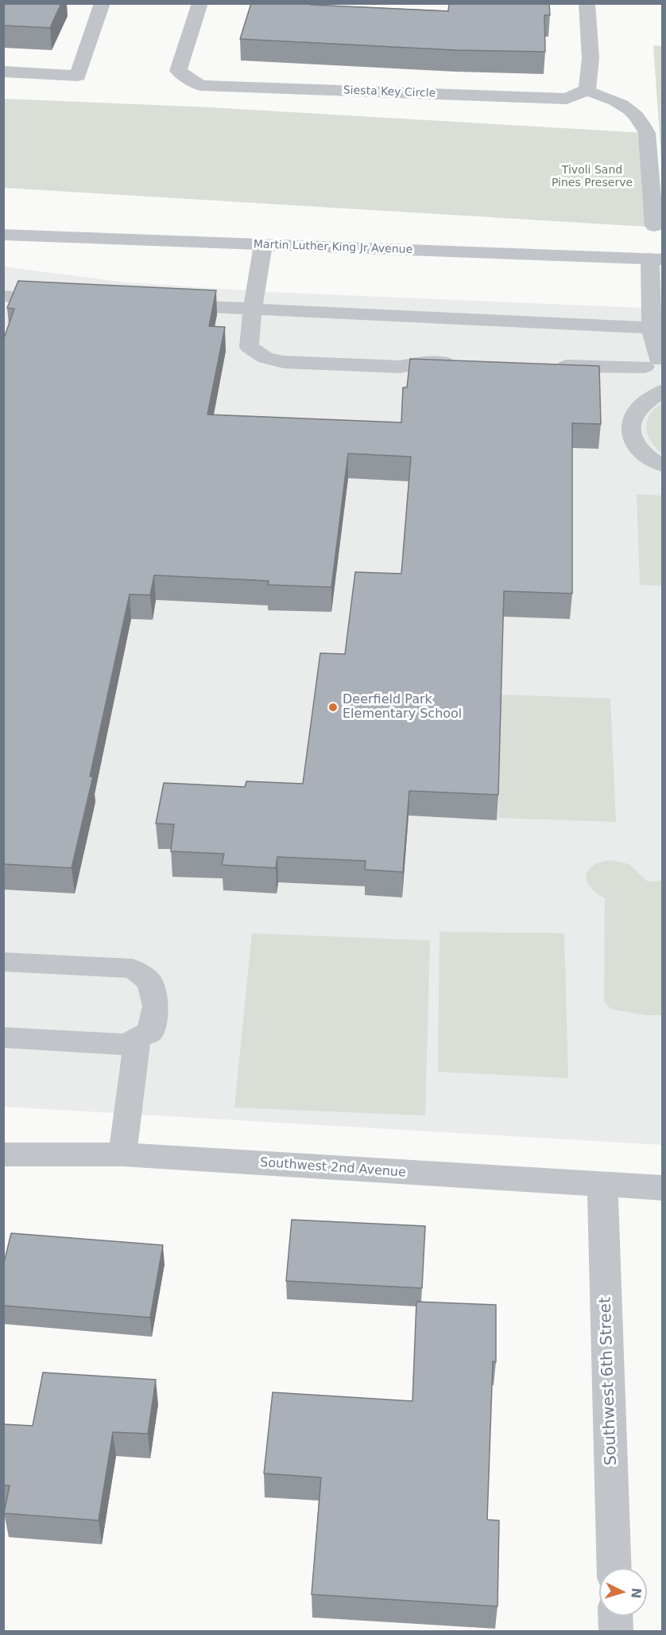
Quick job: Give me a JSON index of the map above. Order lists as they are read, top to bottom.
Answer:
{
  "streets": {
    "street": [
      "Siesta Key Circle",
      "Martin Luther King Jr Avenue",
      "Southwest 2nd Avenue",
      "Southwest 6th Street"
    ]
  },
  "crossings": [
    ["Southwest 2nd Avenue", "Southwest 6th Street"]
  ],
  "parks": ["Tivoli Sand Pines Preserve"],
  "places": ["Deerfield Park Elementary School"],
  "north": "right"
}
